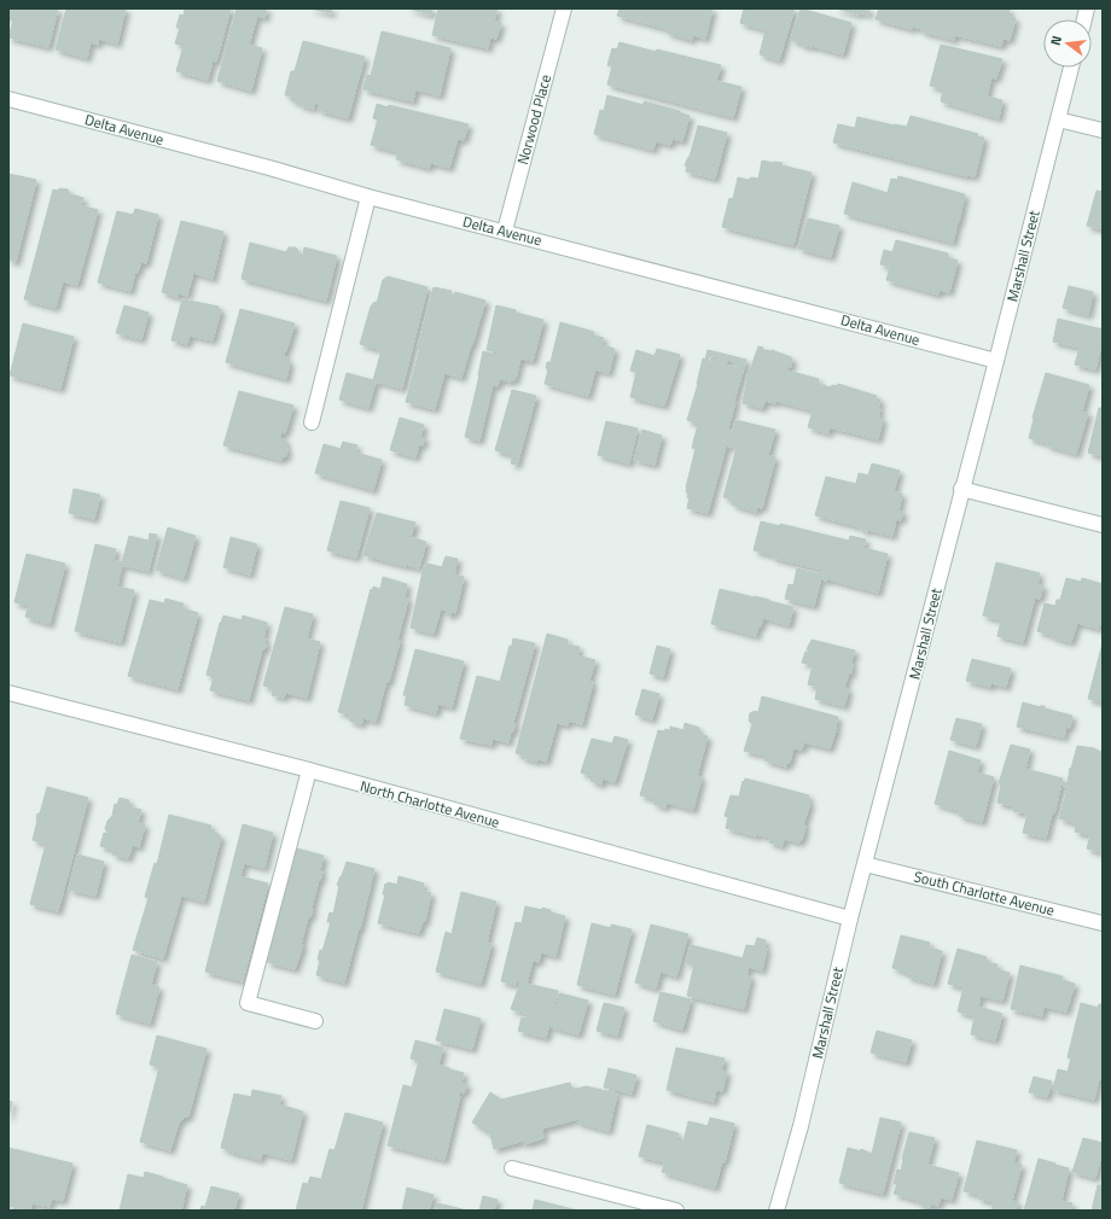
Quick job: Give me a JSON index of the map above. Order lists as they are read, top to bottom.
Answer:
{
  "streets": {
    "street": [
      "Norwood Place",
      "Delta Avenue",
      "Marshall Street",
      "North Charlotte Avenue",
      "South Charlotte Avenue"
    ]
  },
  "crossings": [
    ["Norwood Place", "Delta Avenue"],
    ["Delta Avenue", "Marshall Street"],
    ["Marshall Street", "North Charlotte Avenue"],
    ["Marshall Street", "South Charlotte Avenue"]
  ],
  "north": "left"
}
